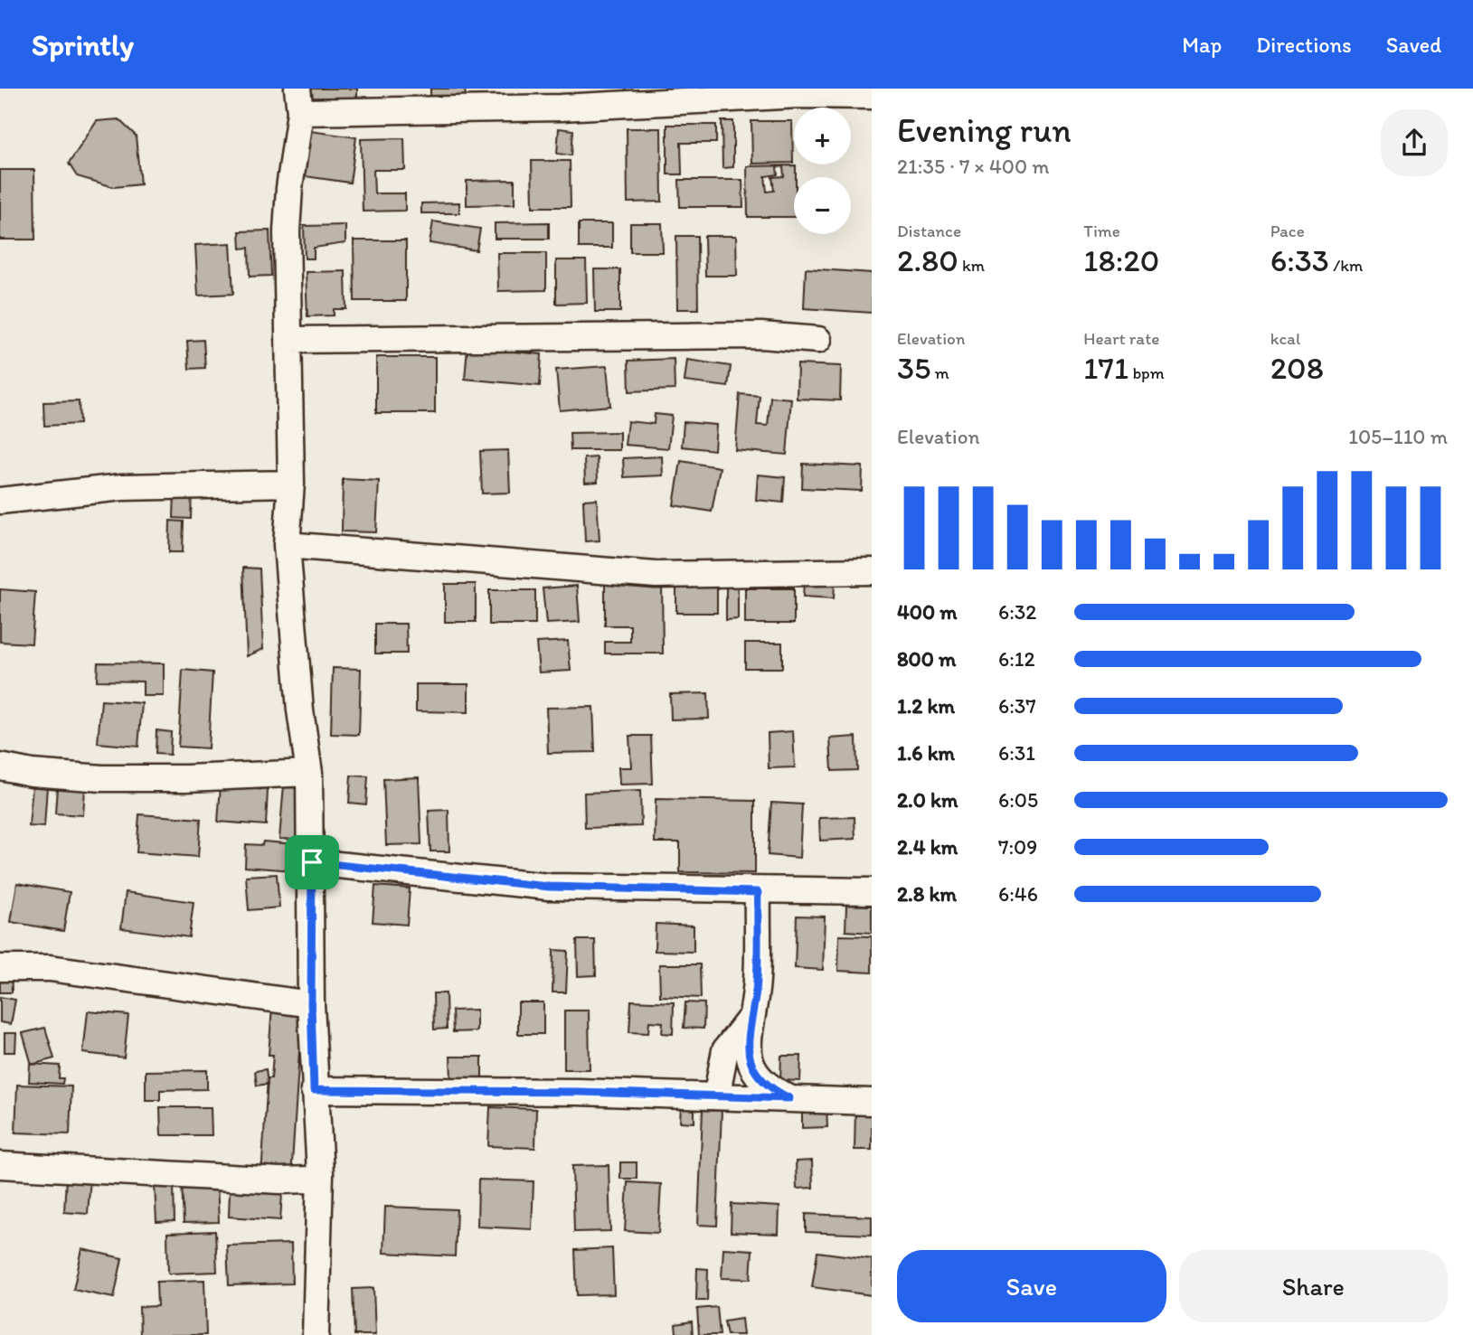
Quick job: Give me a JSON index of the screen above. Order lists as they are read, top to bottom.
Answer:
{
  "page": {
    "header": "Sprintly",
    "nav": ["Map", "Directions", "Saved"],
    "heading": ["Evening run", "21:35 · 7 × 400 m"],
    "map_buttons": ["+", "−"],
    "stats": [
      ["Distance", "2.80 km"],
      ["Time", "18:20"],
      ["Pace", "6:33 /km"],
      ["Elevation", "35 m"],
      ["Heart rate", "171 bpm"],
      ["kcal", "208"]
    ],
    "chart": ["Elevation", "105–110 m"],
    "list": [
      {
        "name": "400 m",
        "note": "6:32"
      },
      {
        "name": "800 m",
        "note": "6:12"
      },
      {
        "name": "1.2 km",
        "note": "6:37"
      },
      {
        "name": "1.6 km",
        "note": "6:31"
      },
      {
        "name": "2.0 km",
        "note": "6:05"
      },
      {
        "name": "2.4 km",
        "note": "7:09"
      },
      {
        "name": "2.8 km",
        "note": "6:46"
      }
    ],
    "buttons": ["Save", "Share"]
  }
}
